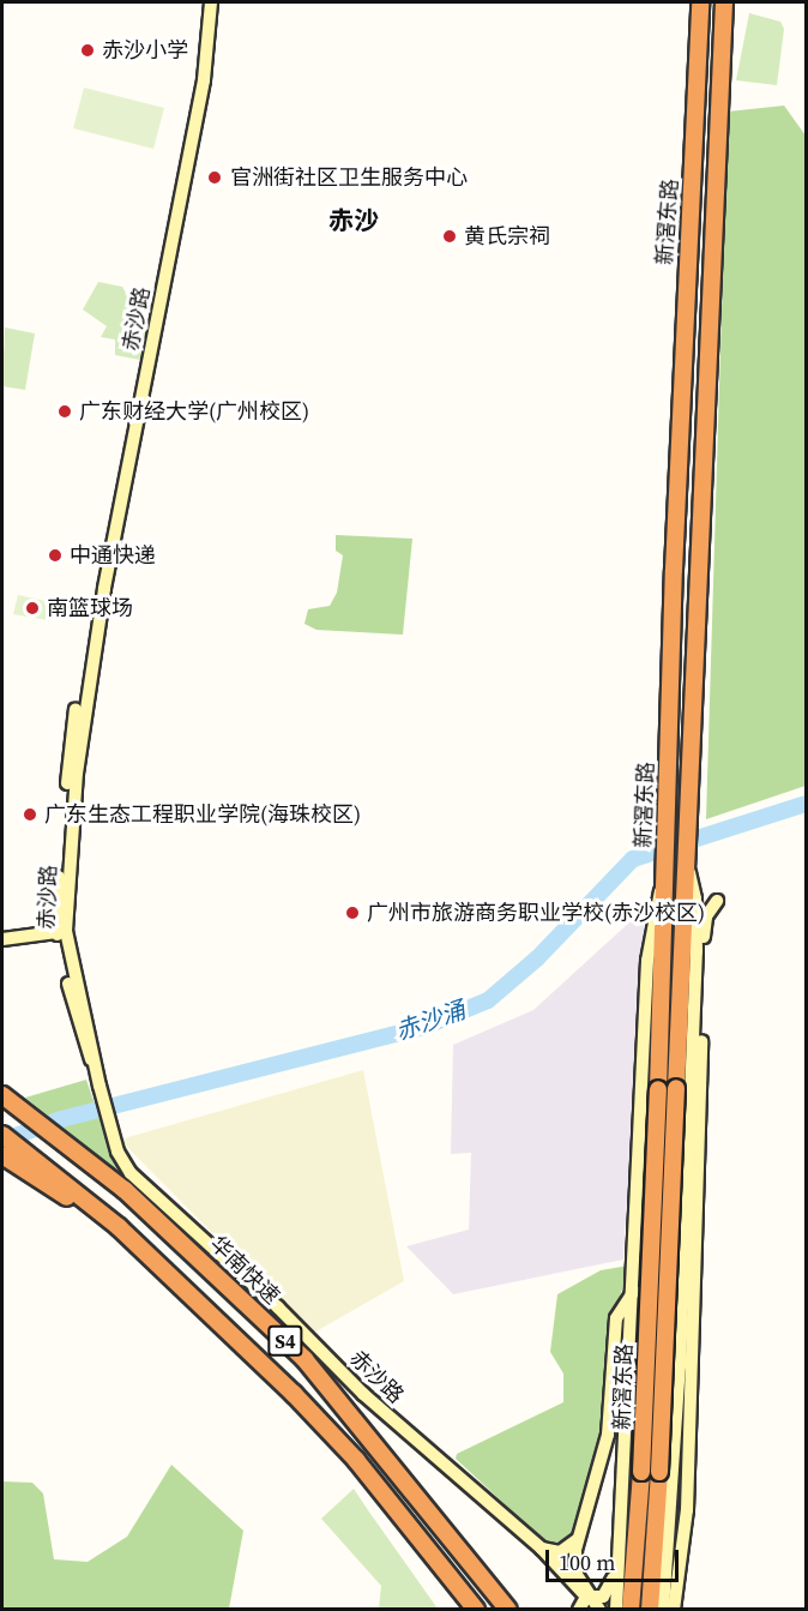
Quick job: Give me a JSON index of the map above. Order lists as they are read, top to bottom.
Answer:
{
  "streets": {
    "highway": ["新滘东路", "华南快速", "S4"],
    "main road": ["赤沙路"]
  },
  "districts": ["赤沙"],
  "water": ["赤沙涌"],
  "places": [
    "赤沙小学",
    "官洲街社区卫生服务中心",
    "黄氏宗祠",
    "广东财经大学(广州校区)",
    "中通快递",
    "南篮球场",
    "广东生态工程职业学院(海珠校区)",
    "广州市旅游商务职业学校(赤沙校区)"
  ],
  "scale_bar": "100 m"
}
